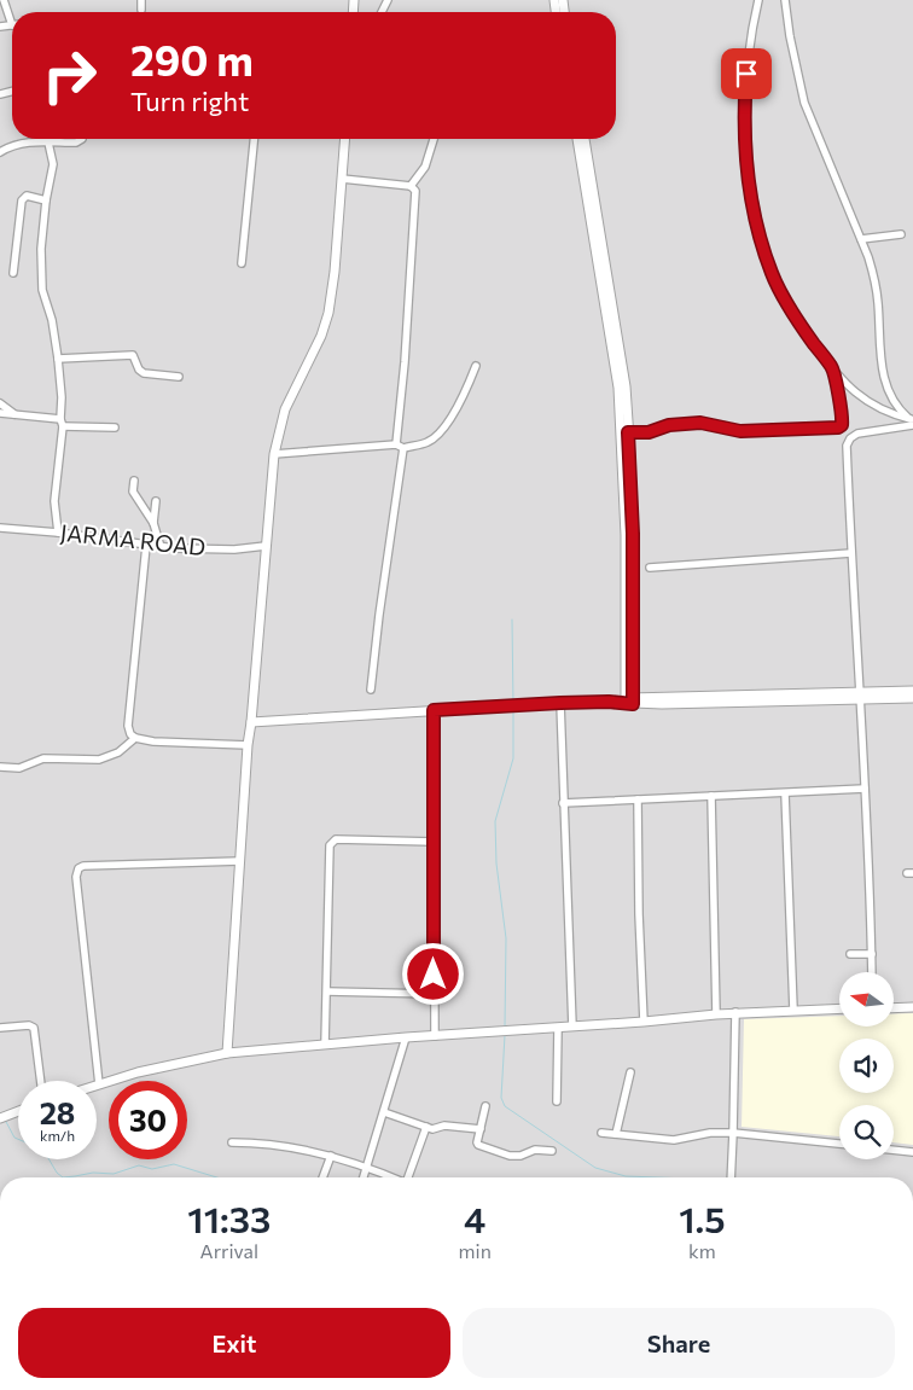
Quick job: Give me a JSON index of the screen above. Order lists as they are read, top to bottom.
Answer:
{
  "streets": {
    "street": ["JARMA ROAD"]
  },
  "north": "left",
  "page": {
    "turn": ["290 m", "Turn right"],
    "speed": "28 km/h",
    "limit": "30",
    "eta": [
      "11:33",
      "Arrival",
      "4",
      "min",
      "1.5",
      "km"
    ],
    "buttons": ["Exit", "Share"]
  }
}
